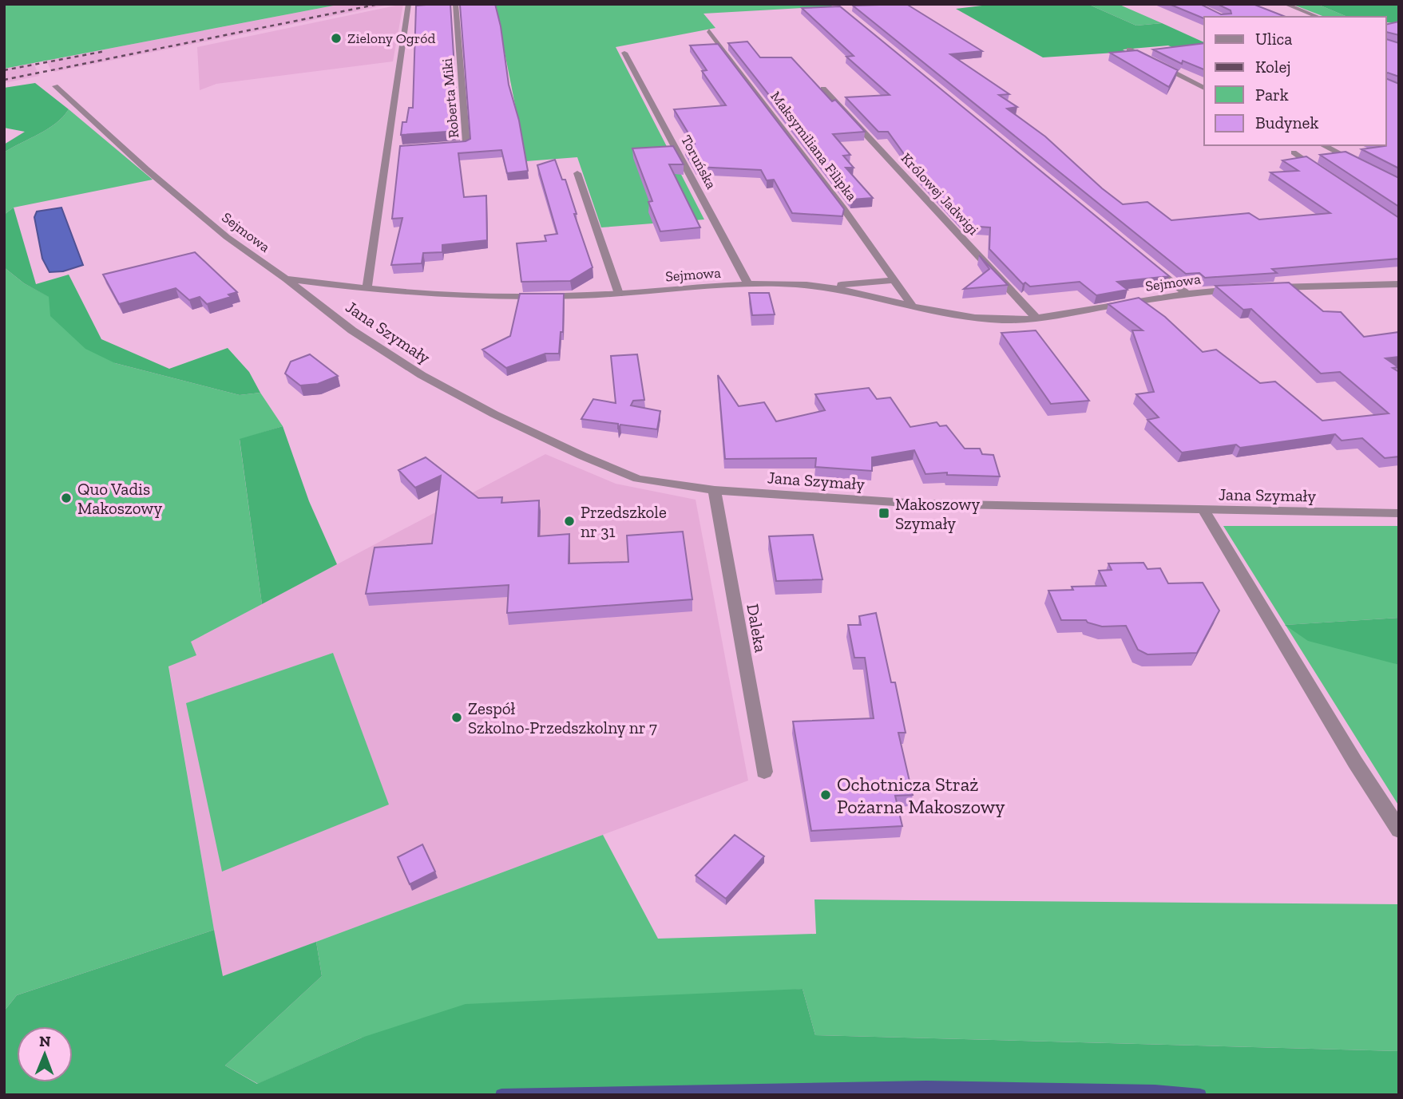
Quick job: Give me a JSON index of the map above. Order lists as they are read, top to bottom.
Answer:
{
  "streets": {
    "street": [
      "Roberta Miki",
      "Maksymiliana Filipka",
      "Toruńska",
      "Królowej Jadwigi",
      "Sejmowa",
      "Jana Szymały",
      "Daleka"
    ]
  },
  "crossings": [
    ["Maksymiliana Filipka", "Sejmowa"],
    ["Toruńska", "Sejmowa"],
    ["Królowej Jadwigi", "Sejmowa"],
    ["Sejmowa", "Jana Szymały"],
    ["Jana Szymały", "Daleka"]
  ],
  "places": {
    "other": [
      "Zielony Ogród",
      "Quo Vadis Makoszowy",
      "Przedszkole nr 31",
      "Zespół Szkolno-Przedszkolny nr 7",
      "Ochotnicza Straż Pożarna Makoszowy"
    ],
    "transit": ["Makoszowy Szymały"]
  },
  "legend": [
    "Ulica",
    "Kolej",
    "Park",
    "Budynek"
  ],
  "north": "top"
}
